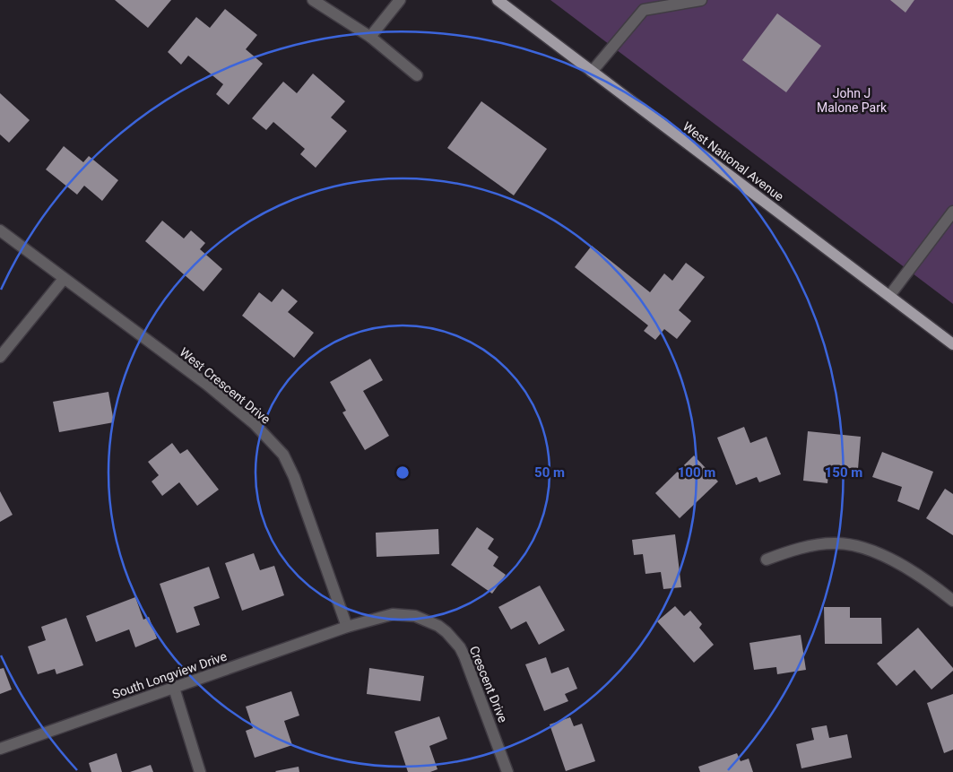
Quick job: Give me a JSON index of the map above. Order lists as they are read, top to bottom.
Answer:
{
  "streets": {
    "main road": ["West National Avenue"],
    "street": ["West Crescent Drive", "South Longview Drive", "Crescent Drive"]
  },
  "crossings": [
    ["West Crescent Drive", "South Longview Drive"],
    ["West Crescent Drive", "Crescent Drive"],
    ["South Longview Drive", "Crescent Drive"]
  ],
  "parks": ["John J Malone Park"],
  "rings": ["50 m", "100 m", "150 m"]
}
